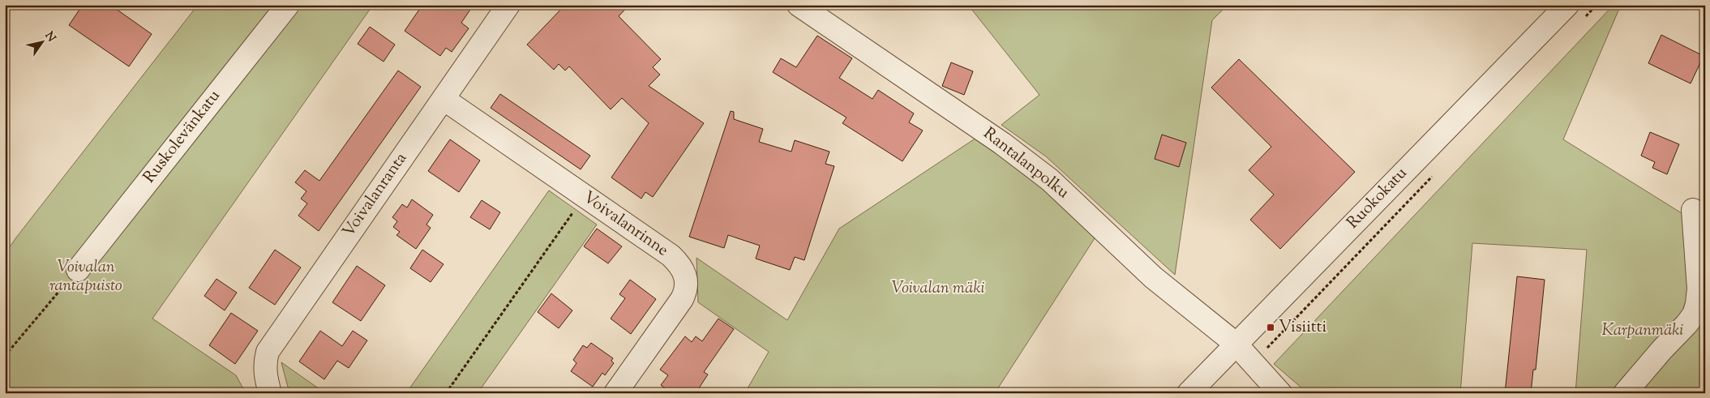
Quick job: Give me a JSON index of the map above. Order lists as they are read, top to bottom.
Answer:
{
  "streets": {
    "street": [
      "Ruskolevänkatu",
      "Rantalanpolku",
      "Voivalanranta",
      "Ruokokatu",
      "Voivalanrinne"
    ]
  },
  "crossings": [
    ["Rantalanpolku", "Ruokokatu"],
    ["Voivalanranta", "Voivalanrinne"]
  ],
  "parks": ["Voivalan rantapuisto", "Voivalan mäki", "Karpanmäki"],
  "places": {
    "transit": ["Visiitti"]
  },
  "north": "top right"
}
